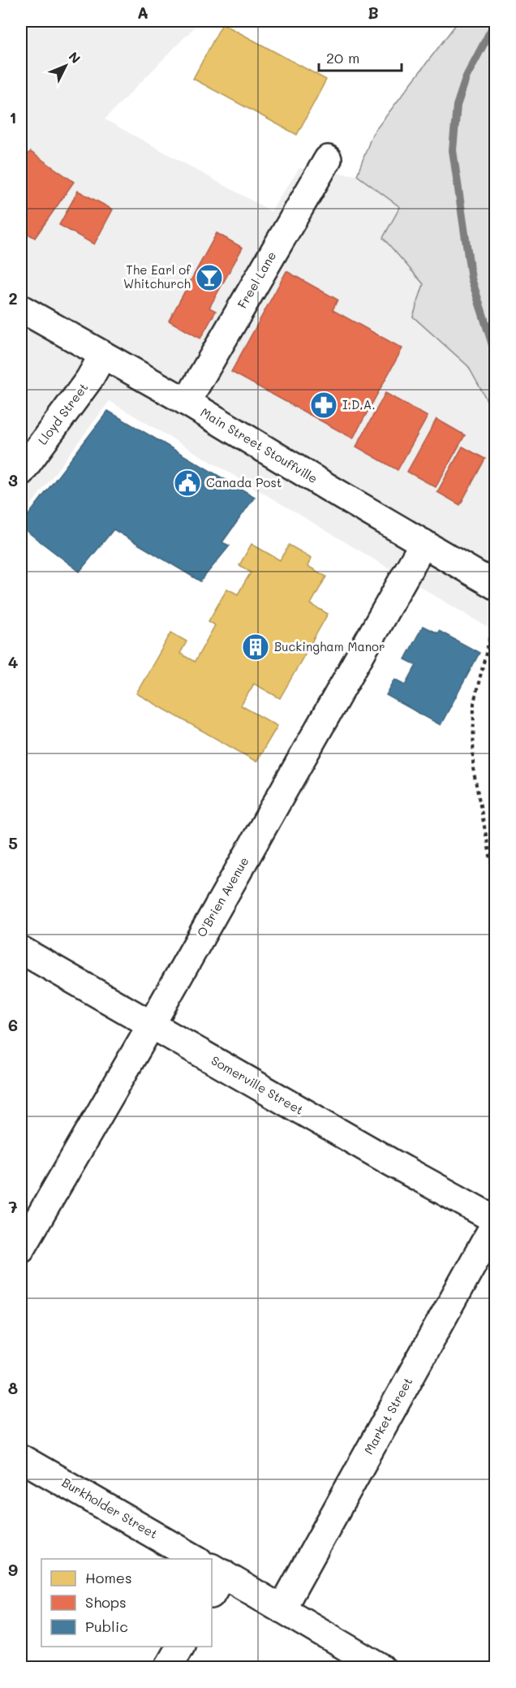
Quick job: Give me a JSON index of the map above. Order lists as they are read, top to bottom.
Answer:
{
  "streets": {
    "street": [
      "Freel Lane",
      "Lloyd Street",
      "Main Street Stouffville",
      "O'Brien Avenue",
      "Somerville Street",
      "Market Street",
      "Burkholder Street"
    ]
  },
  "crossings": [
    ["Freel Lane", "Main Street Stouffville"],
    ["Lloyd Street", "Main Street Stouffville"],
    ["Main Street Stouffville", "O'Brien Avenue"],
    ["O'Brien Avenue", "Somerville Street"]
  ],
  "places": {
    "bar": ["The Earl of Whitchurch"],
    "pharmacy": ["I.D.A."],
    "public building": ["Canada Post"],
    "building": ["Buckingham Manor"]
  },
  "legend": ["Homes", "Shops", "Public"],
  "scale_bar": "20 m",
  "north": "top right",
  "grid": {
    "columns": ["A", "B"],
    "rows": [
      "1",
      "2",
      "3",
      "4",
      "5",
      "6",
      "7",
      "8",
      "9"
    ]
  }
}
